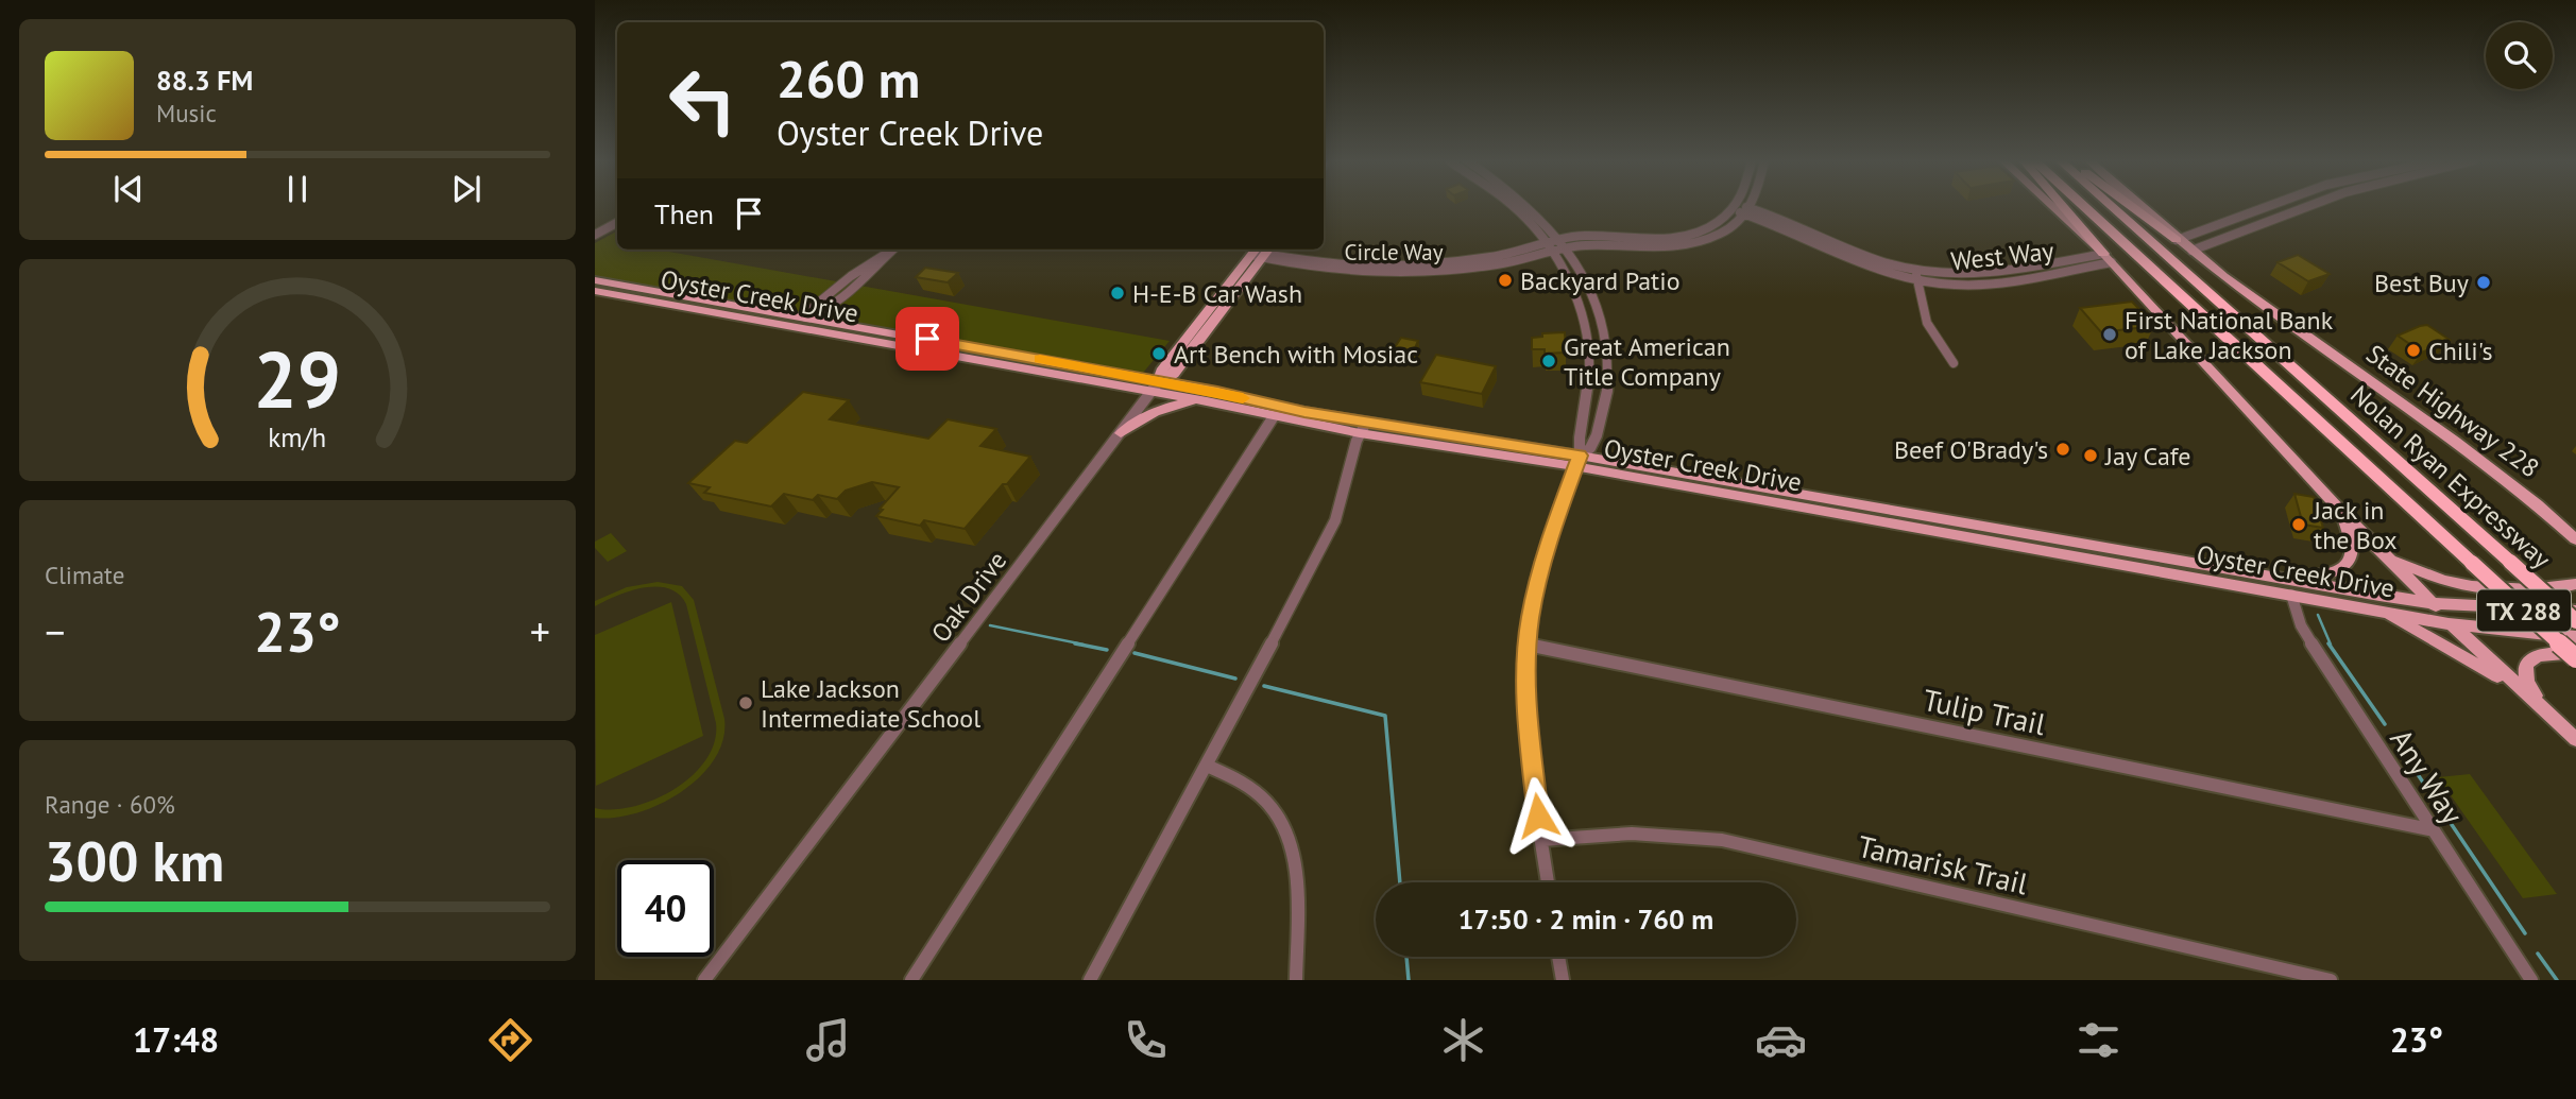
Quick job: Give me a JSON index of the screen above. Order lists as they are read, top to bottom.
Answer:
{
  "streets": {
    "highway": ["Nolan Ryan Expressway", "TX 288"],
    "main road": ["Oyster Creek Drive", "State Highway 228", "Oak Drive"],
    "street": [
      "Circle Way",
      "West Way",
      "Tulip Trail",
      "Any Way",
      "Tamarisk Trail"
    ]
  },
  "crossings": [
    ["Circle Way", "West Way"],
    ["Circle Way", "Oak Drive"],
    ["Oyster Creek Drive", "Oak Drive"],
    ["Oyster Creek Drive", "Any Way"],
    ["Tulip Trail", "Any Way"]
  ],
  "places": [
    "Backyard Patio",
    "Best Buy",
    "H-E-B Car Wash",
    "First National Bank of Lake Jackson",
    "Chili's",
    "Art Bench with Mosiac",
    "Great American Title Company",
    "Beef O'Brady's",
    "Jay Cafe",
    "Jack in the Box",
    "Lake Jackson Intermediate School"
  ],
  "page": {
    "turn": ["260 m", "Oyster Creek Drive"],
    "song": ["88.3 FM", "Music"],
    "then": "Then",
    "tile": [
      "Climate",
      ["Range · 60%", "300 km"]
    ],
    "heat": ["−", "23°", "+"],
    "limit": "40",
    "trip": "17:50 · 2 min · 760 m",
    "tabs": ["17:48", "23°"],
    "gauge": ["29", "km/h"]
  }
}
